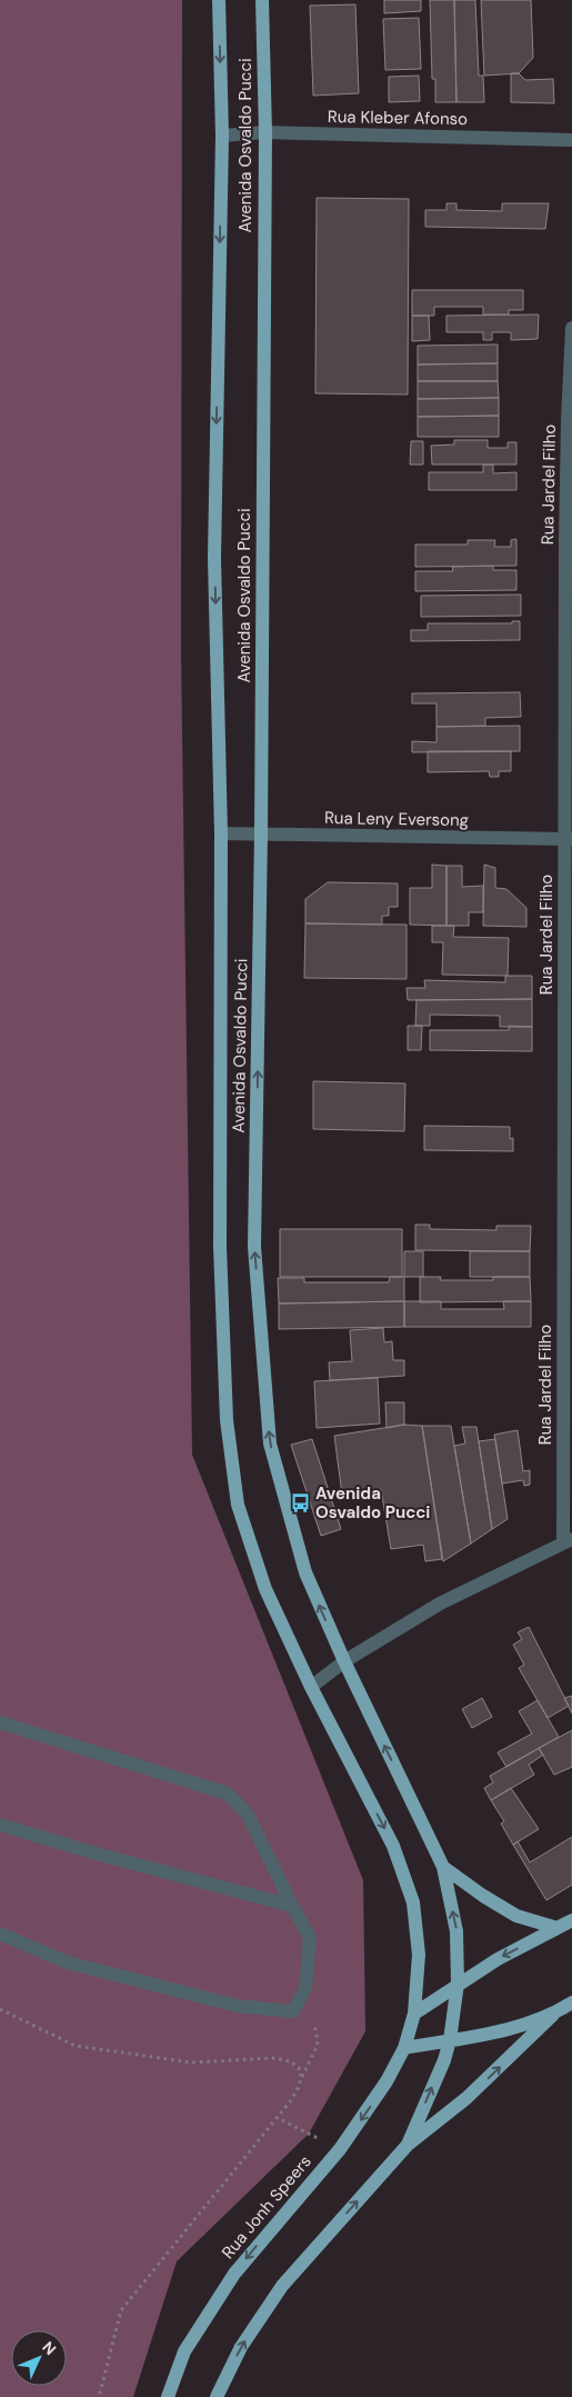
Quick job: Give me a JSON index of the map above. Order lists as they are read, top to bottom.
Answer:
{
  "streets": {
    "main road": ["Avenida Osvaldo Pucci", "Rua Jonh Speers"],
    "street": ["Rua Kleber Afonso", "Rua Jardel Filho", "Rua Leny Eversong"]
  },
  "crossings": [
    ["Rua Kleber Afonso", "Avenida Osvaldo Pucci"],
    ["Avenida Osvaldo Pucci", "Rua Leny Eversong"],
    ["Avenida Osvaldo Pucci", "Rua Jonh Speers"],
    ["Rua Jardel Filho", "Rua Leny Eversong"]
  ],
  "places": {
    "bus stop": ["Avenida Osvaldo Pucci"]
  },
  "north": "top right"
}
